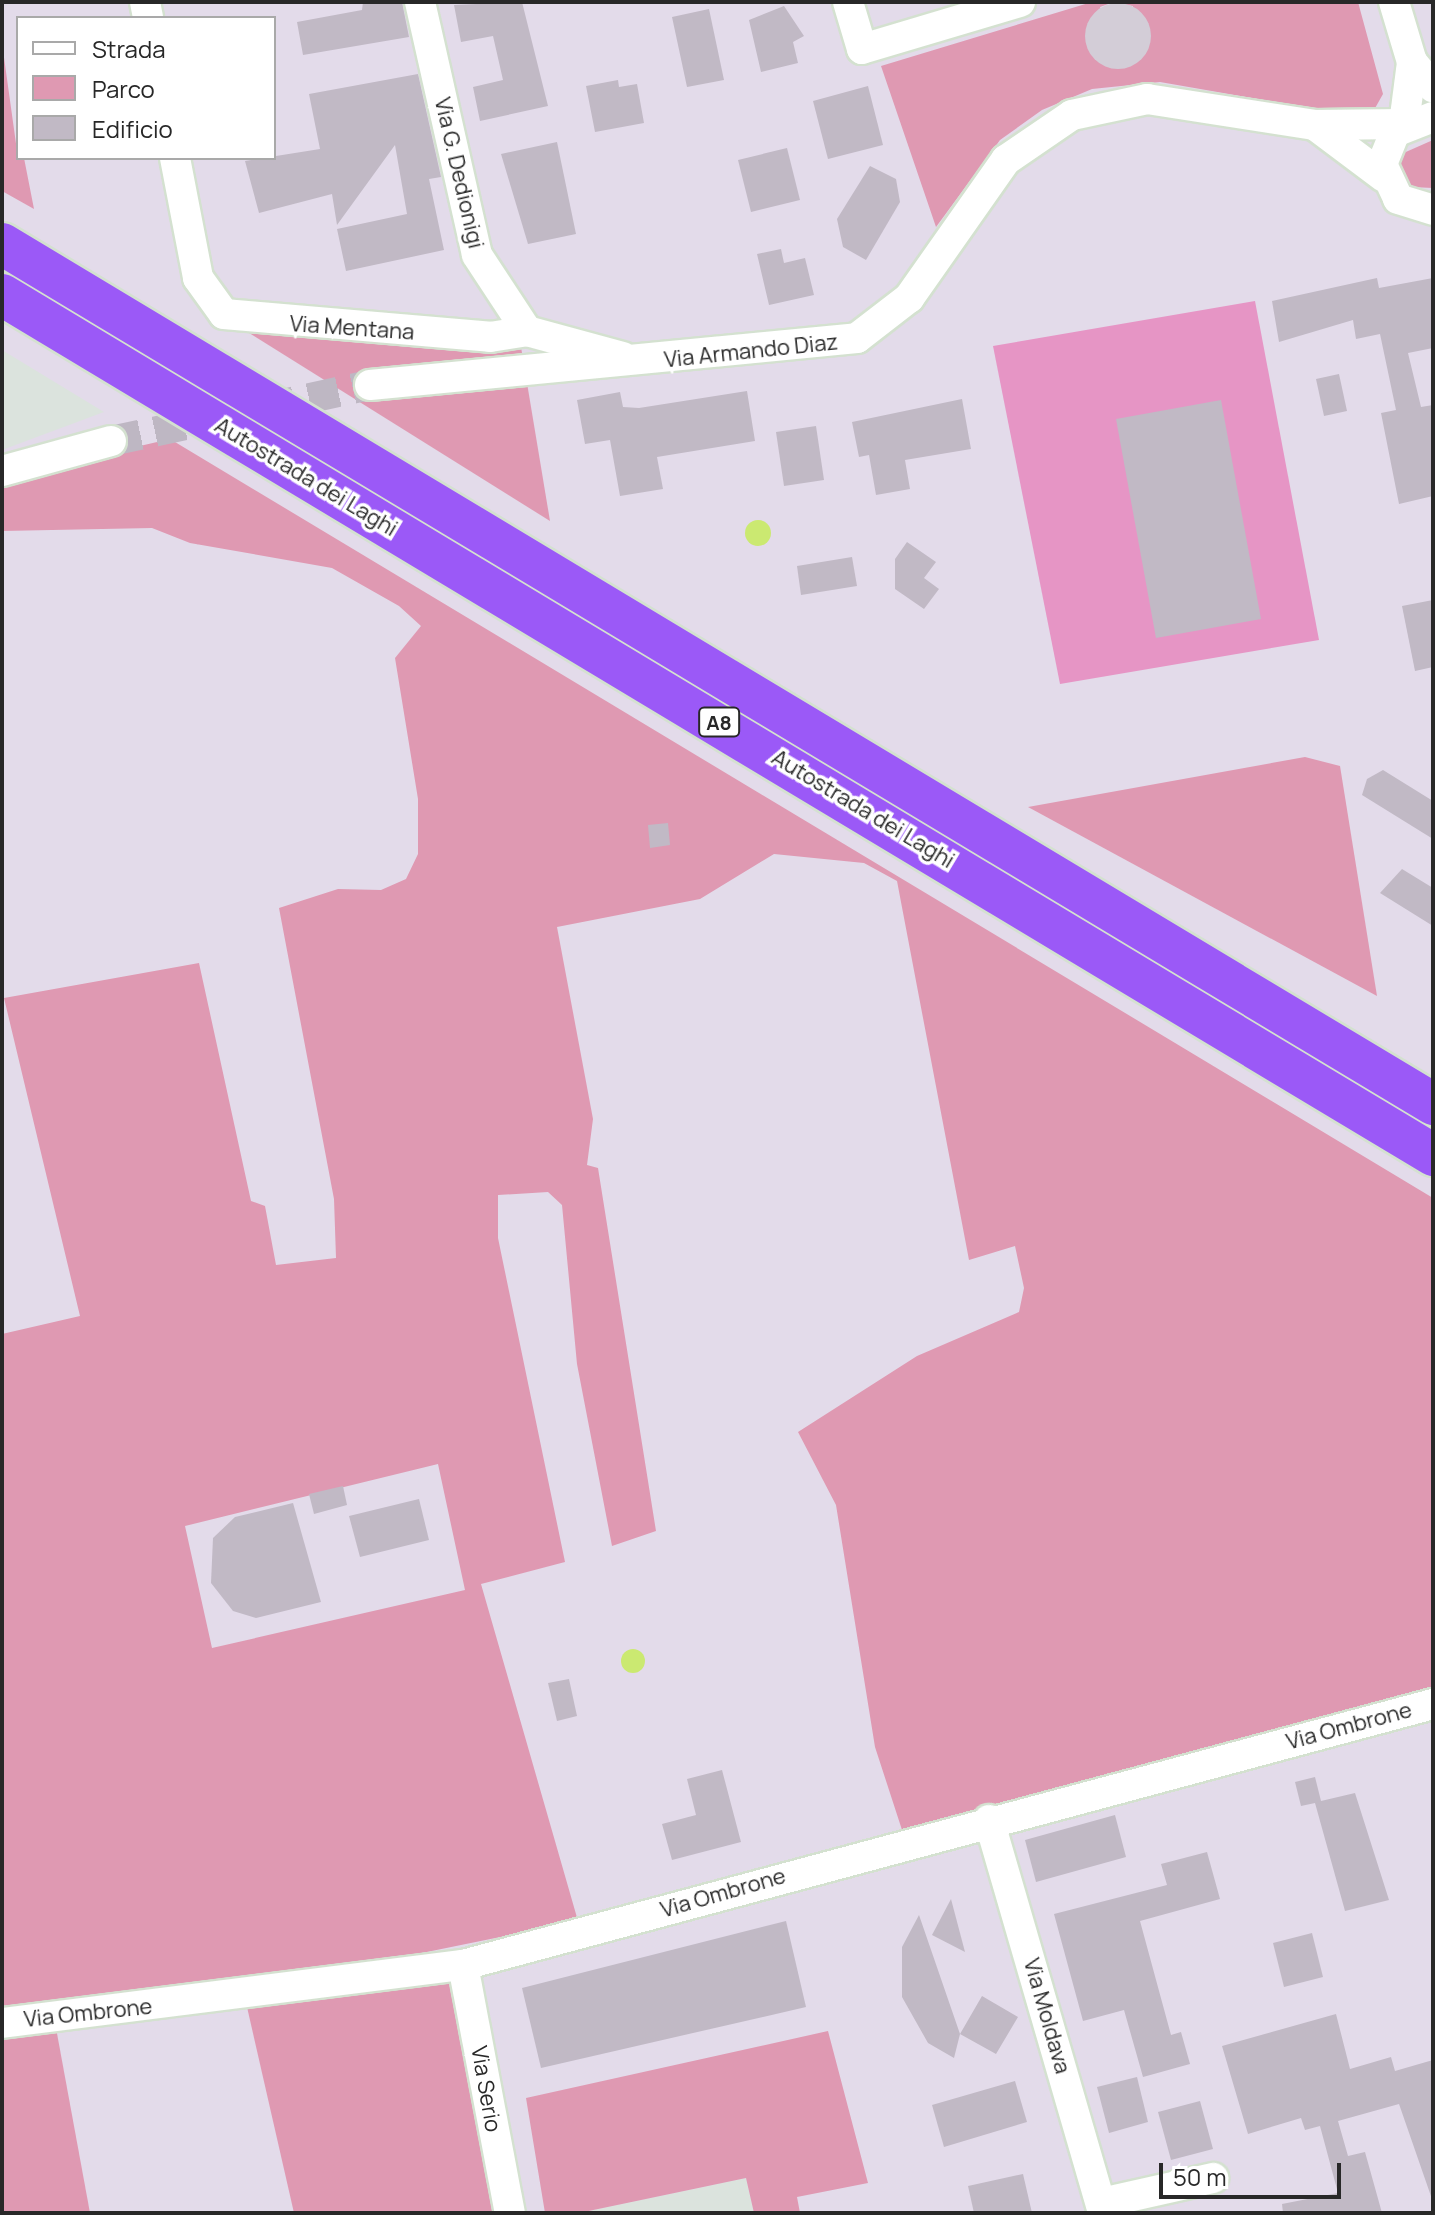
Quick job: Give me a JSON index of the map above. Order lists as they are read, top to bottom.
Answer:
{
  "streets": {
    "highway": ["Autostrada dei Laghi", "A8"],
    "street": [
      "Via G. Dedionigi",
      "Via Mentana",
      "Via Armando Diaz",
      "Via Ombrone",
      "Via Moldava",
      "Via Serio"
    ]
  },
  "crossings": [
    ["Via G. Dedionigi", "Via Mentana"],
    ["Via Mentana", "Via Armando Diaz"],
    ["Via Ombrone", "Via Moldava"],
    ["Via Ombrone", "Via Serio"]
  ],
  "legend": ["Strada", "Parco", "Edificio"],
  "scale_bar": "50 m"
}
